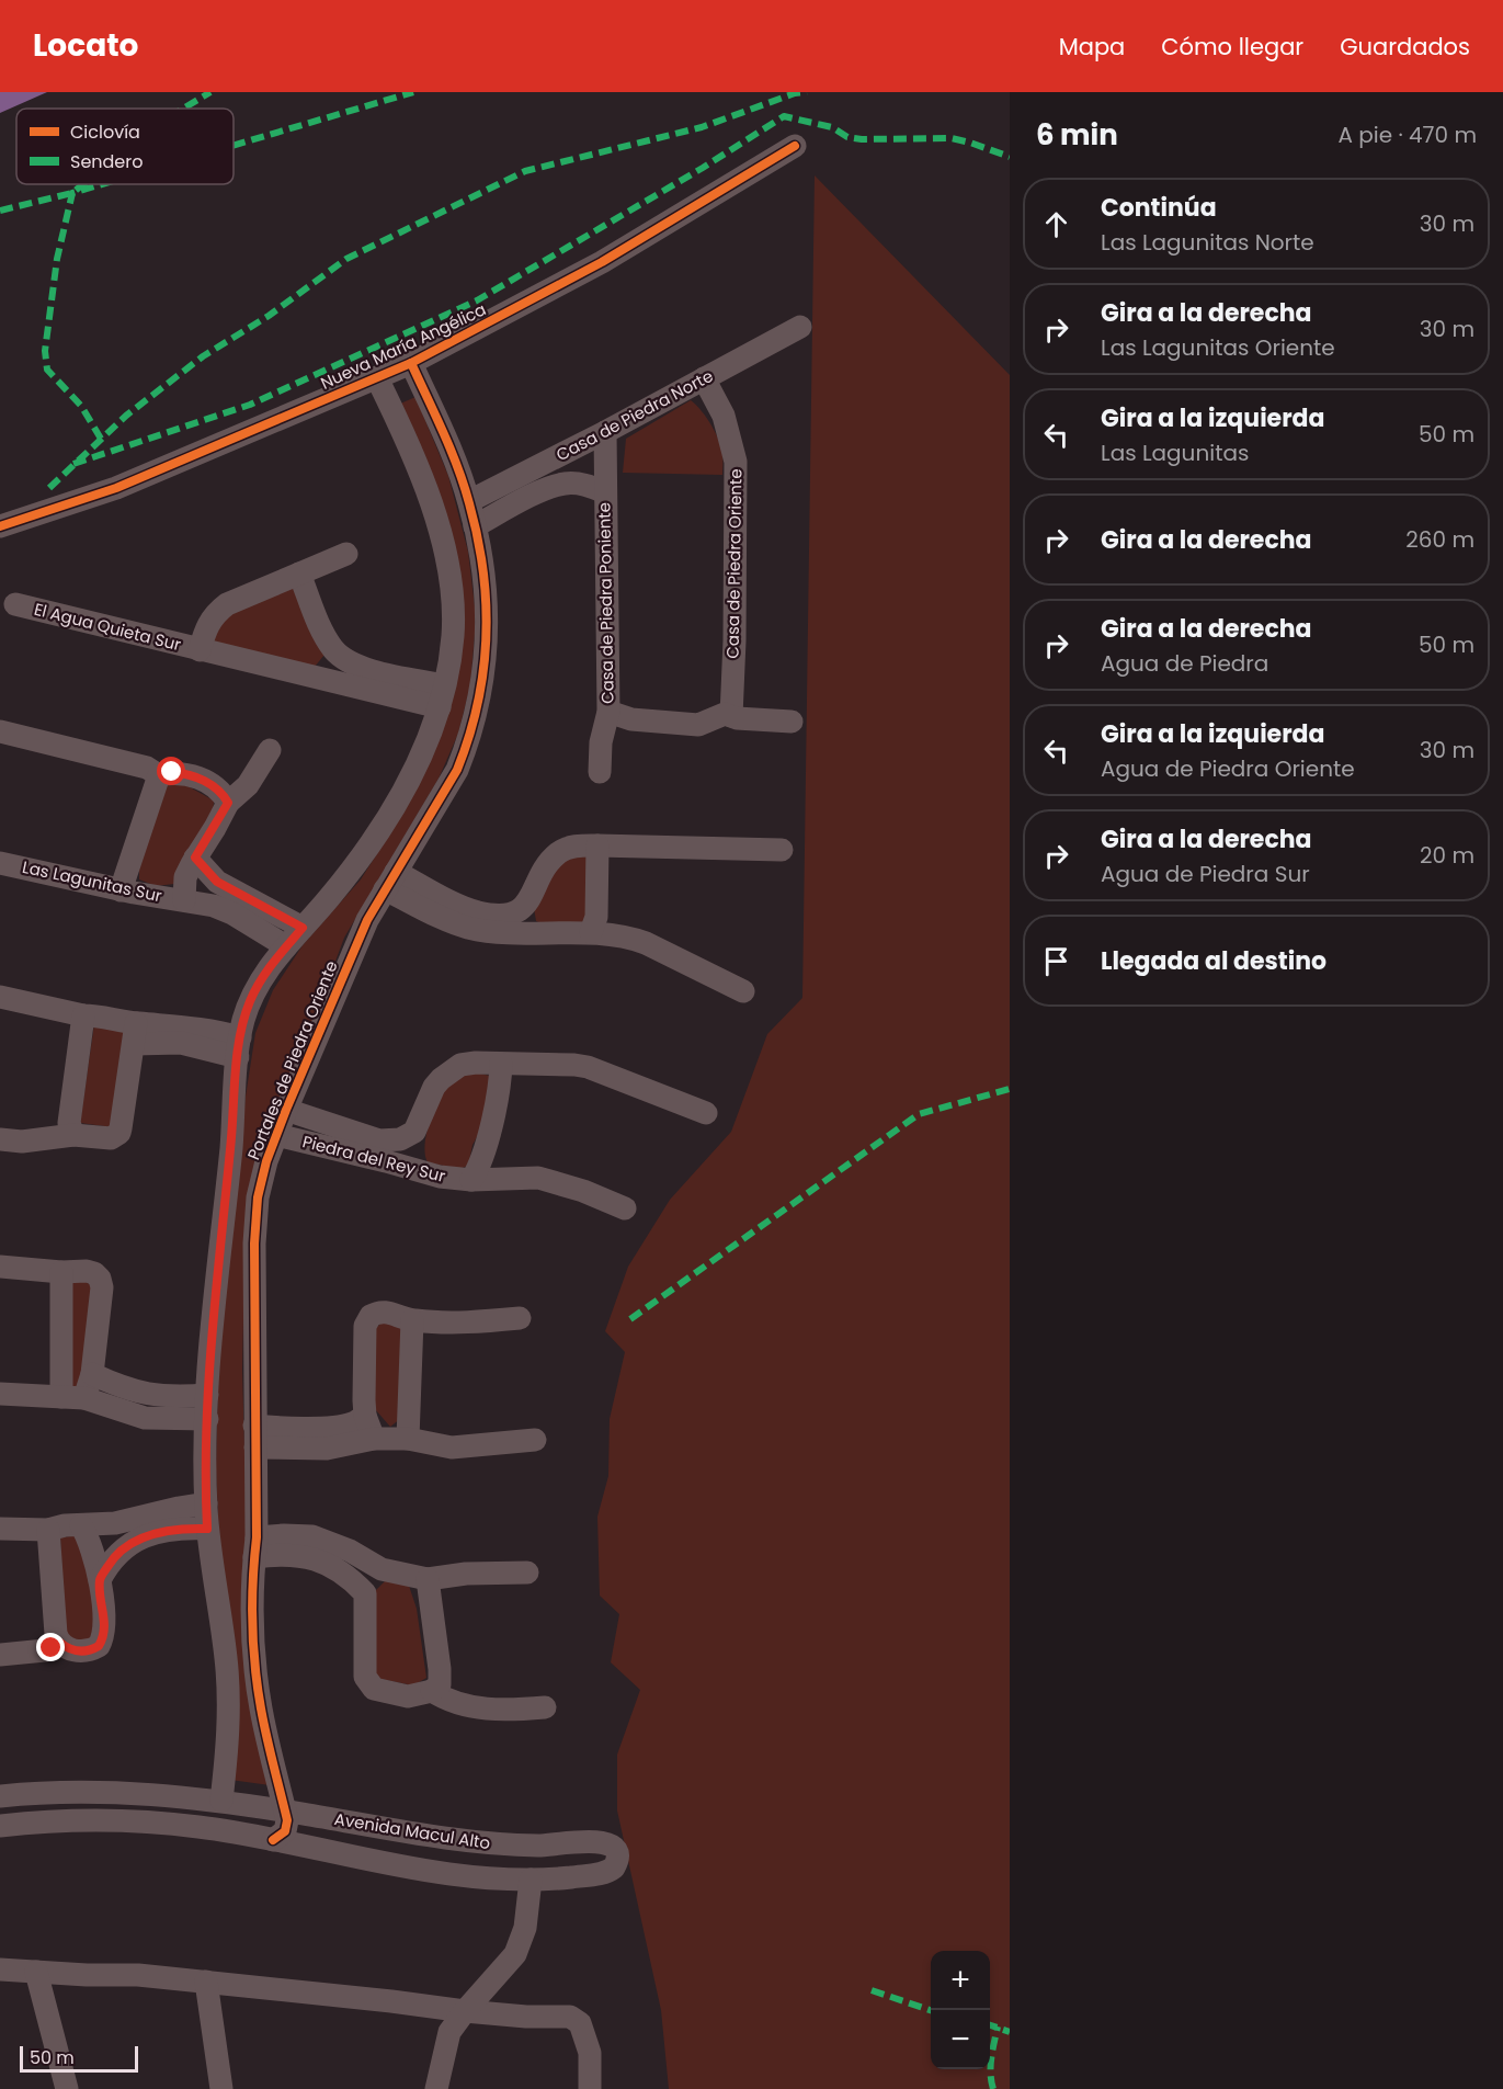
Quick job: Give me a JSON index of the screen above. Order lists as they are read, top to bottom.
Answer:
{
  "streets": {
    "street": [
      "Nueva María Angélica",
      "Casa de Piedra Norte",
      "Casa de Piedra Oriente",
      "Casa de Piedra Poniente",
      "El Agua Quieta Sur",
      "Las Lagunitas Sur",
      "Portales de Piedra Oriente",
      "Piedra del Rey Sur",
      "Avenida Macul Alto"
    ]
  },
  "crossings": [
    ["Nueva María Angélica", "Portales de Piedra Oriente"],
    ["Casa de Piedra Norte", "Casa de Piedra Oriente"],
    ["Casa de Piedra Norte", "Casa de Piedra Poniente"],
    ["Casa de Piedra Norte", "Portales de Piedra Oriente"],
    ["Portales de Piedra Oriente", "Piedra del Rey Sur"],
    ["Portales de Piedra Oriente", "Avenida Macul Alto"]
  ],
  "legend": ["Ciclovía", "Sendero"],
  "scale_bar": "50 m",
  "page": {
    "header": "Locato",
    "nav": ["Mapa", "Cómo llegar", "Guardados"],
    "heading": ["6 min", "A pie · 470 m"],
    "list": [
      ["Continúa", "Las Lagunitas Norte", "30 m"],
      ["Gira a la derecha", "Las Lagunitas Oriente", "30 m"],
      ["Gira a la izquierda", "Las Lagunitas", "50 m"],
      ["Gira a la derecha", "260 m"],
      ["Gira a la derecha", "Agua de Piedra", "50 m"],
      ["Gira a la izquierda", "Agua de Piedra Oriente", "30 m"],
      ["Gira a la derecha", "Agua de Piedra Sur", "20 m"],
      "Llegada al destino"
    ],
    "map_buttons": ["+", "−"],
    "scale": "50 m"
  }
}
